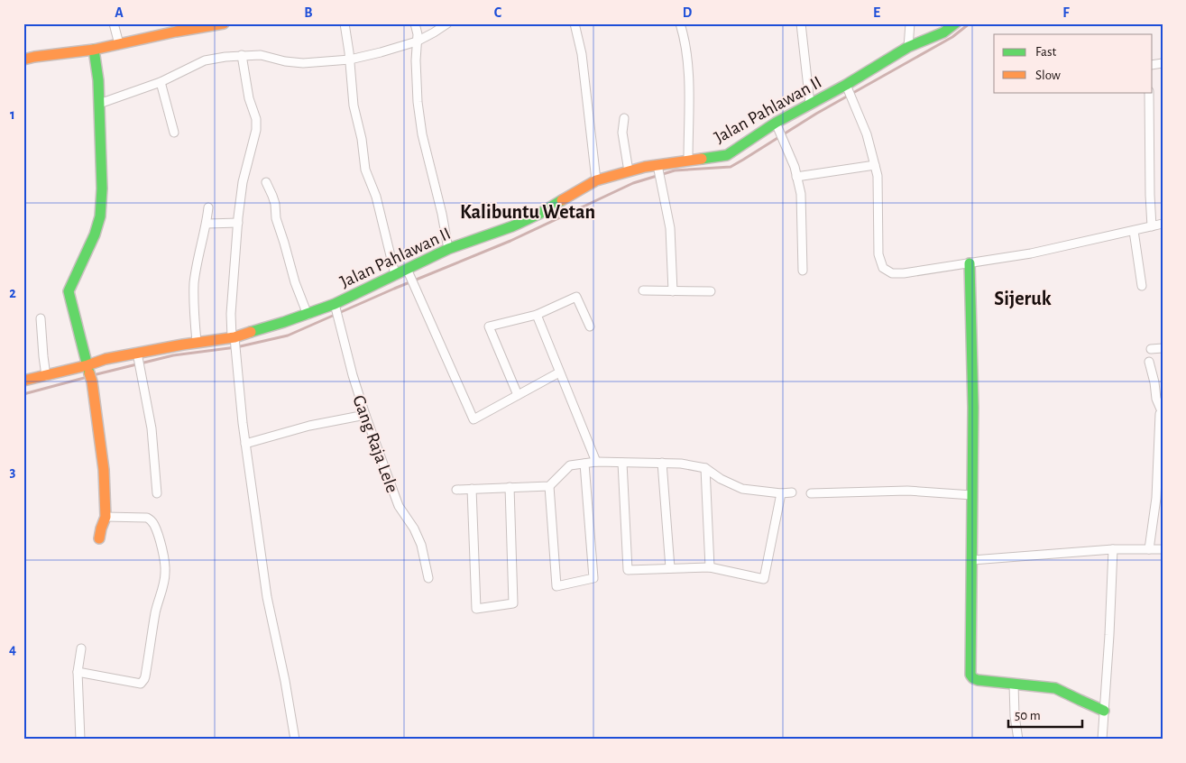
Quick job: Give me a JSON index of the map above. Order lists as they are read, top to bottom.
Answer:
{
  "streets": {
    "street": ["Jalan Pahlawan II", "Gang Raja Lele"]
  },
  "crossings": [
    ["Jalan Pahlawan II", "Gang Raja Lele"]
  ],
  "districts": ["Kalibuntu Wetan", "Sijeruk"],
  "legend": ["Fast", "Slow"],
  "scale_bar": "50 m",
  "grid": {
    "columns": [
      "A",
      "B",
      "C",
      "D",
      "E",
      "F"
    ],
    "rows": [
      "1",
      "2",
      "3",
      "4"
    ]
  }
}
